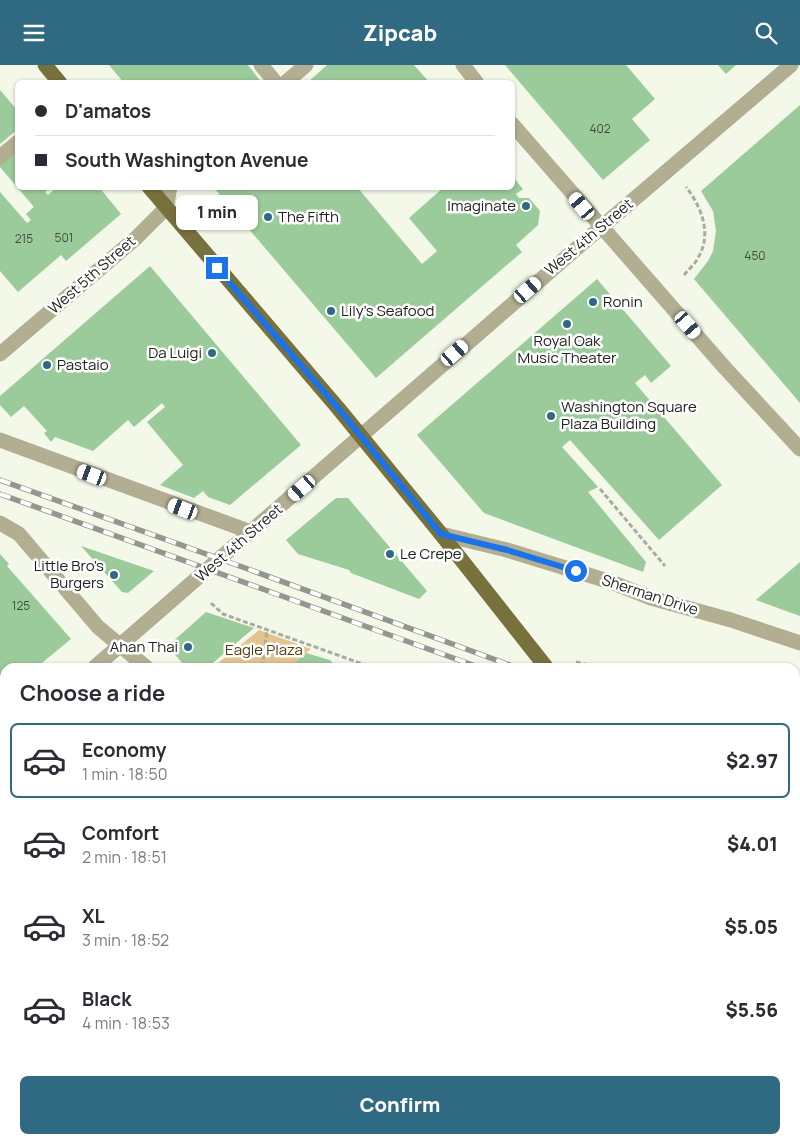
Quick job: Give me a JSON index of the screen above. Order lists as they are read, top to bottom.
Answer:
{
  "streets": {
    "street": ["West 4th Street", "West 5th Street", "Sherman Drive"]
  },
  "parks": ["Eagle Plaza"],
  "places": [
    "Imaginate",
    "The Fifth",
    "Ronin",
    "Lily's Seafood",
    "Royal Oak Music Theater",
    "Da Luigi",
    "Pastaio",
    "Washington Square Plaza Building",
    "Le Crepe",
    "Little Bro's Burgers",
    "Ahan Thai"
  ],
  "house_numbers": [
    "402",
    "501",
    "215",
    "450",
    "125"
  ],
  "page": {
    "header": "Zipcab",
    "banner": ["D'amatos", "South Washington Avenue"],
    "bubble": "1 min",
    "heading": "Choose a ride",
    "list": [
      {
        "name": "Economy",
        "note": "1 min · 18:50",
        "value": "$2.97"
      },
      {
        "name": "Comfort",
        "note": "2 min · 18:51",
        "value": "$4.01"
      },
      {
        "name": "XL",
        "note": "3 min · 18:52",
        "value": "$5.05"
      },
      {
        "name": "Black",
        "note": "4 min · 18:53",
        "value": "$5.56"
      }
    ],
    "buttons": "Confirm"
  }
}
